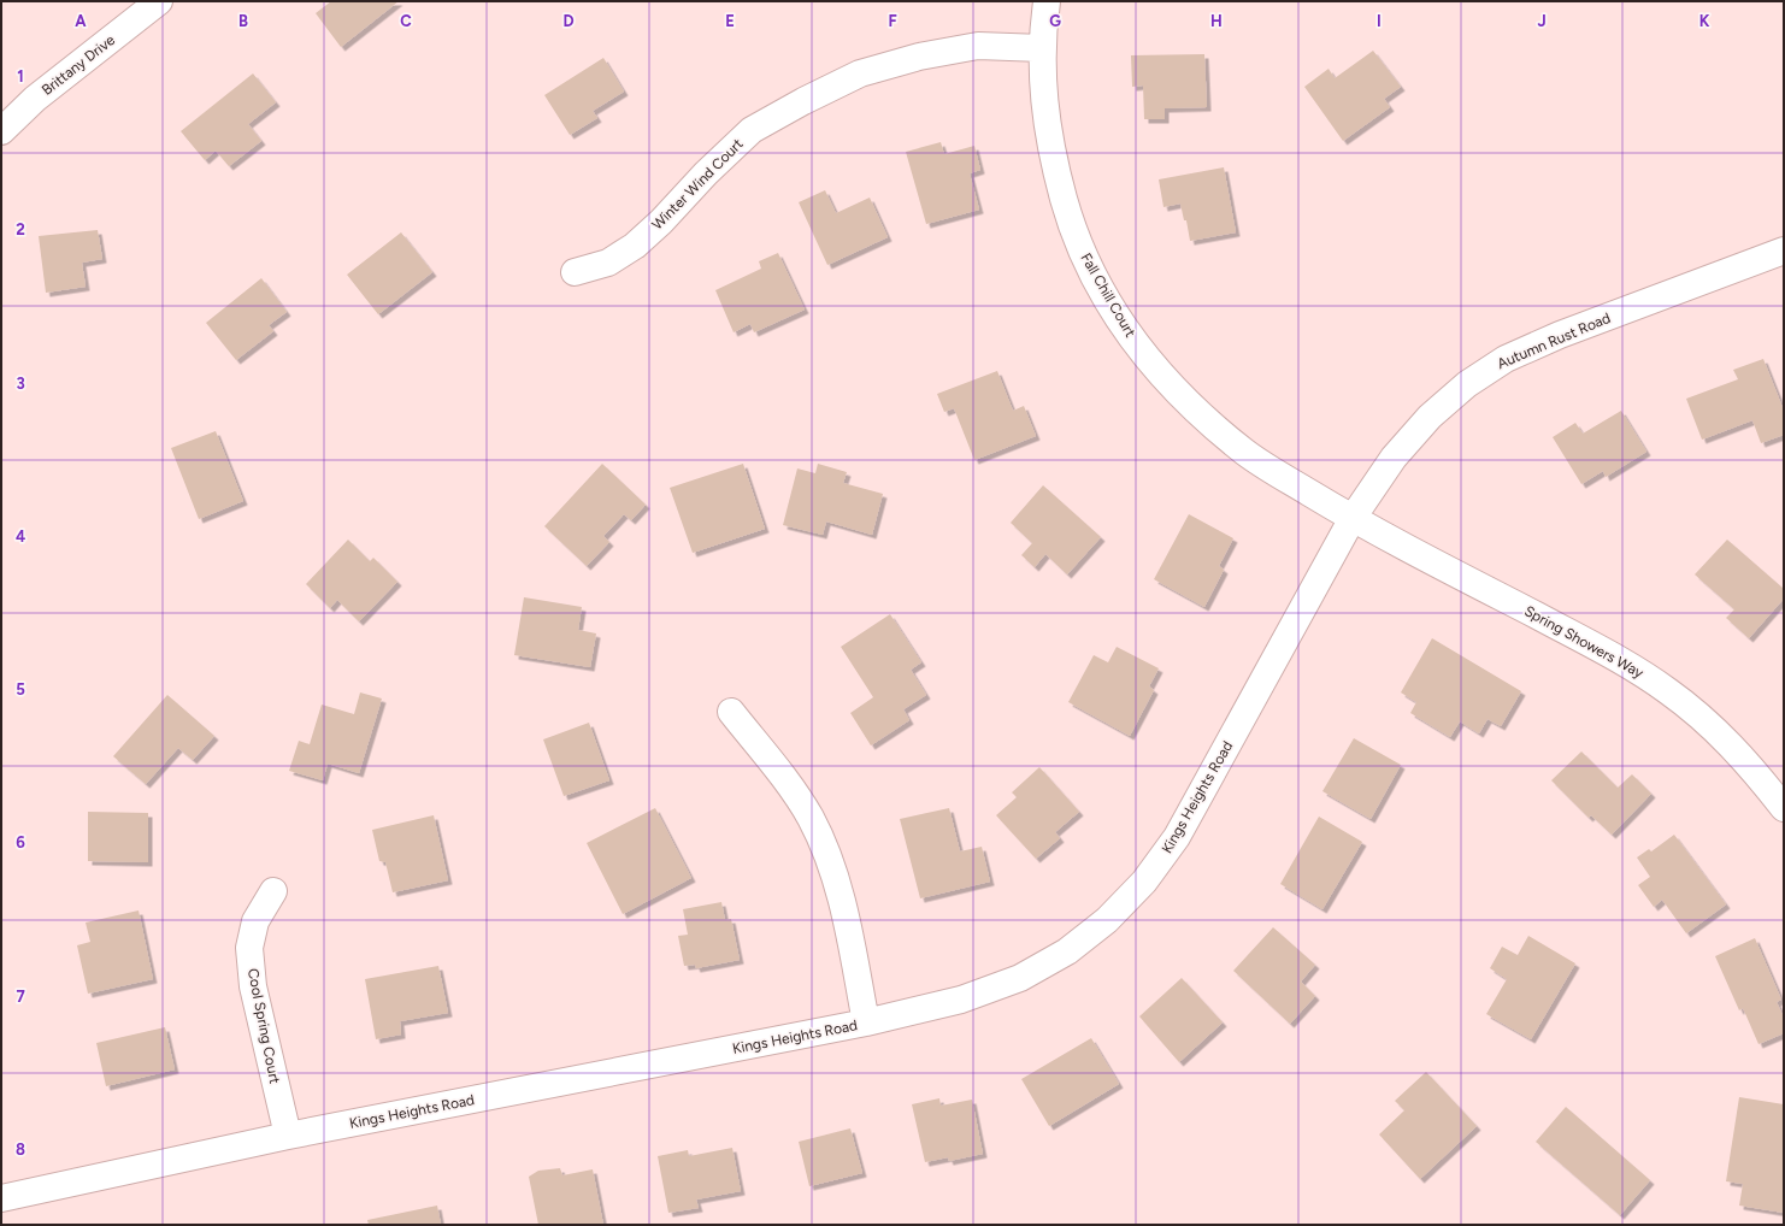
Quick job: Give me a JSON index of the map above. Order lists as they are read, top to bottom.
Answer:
{
  "streets": {
    "street": [
      "Brittany Drive",
      "Winter Wind Court",
      "Fall Chill Court",
      "Autumn Rust Road",
      "Spring Showers Way",
      "Kings Heights Road",
      "Cool Spring Court"
    ]
  },
  "crossings": [
    ["Winter Wind Court", "Fall Chill Court"],
    ["Fall Chill Court", "Autumn Rust Road"],
    ["Fall Chill Court", "Spring Showers Way"],
    ["Fall Chill Court", "Kings Heights Road"],
    ["Autumn Rust Road", "Spring Showers Way"],
    ["Autumn Rust Road", "Kings Heights Road"],
    ["Spring Showers Way", "Kings Heights Road"],
    ["Kings Heights Road", "Cool Spring Court"]
  ],
  "grid": {
    "columns": [
      "A",
      "B",
      "C",
      "D",
      "E",
      "F",
      "G",
      "H",
      "I",
      "J",
      "K"
    ],
    "rows": [
      "1",
      "2",
      "3",
      "4",
      "5",
      "6",
      "7",
      "8"
    ]
  }
}
